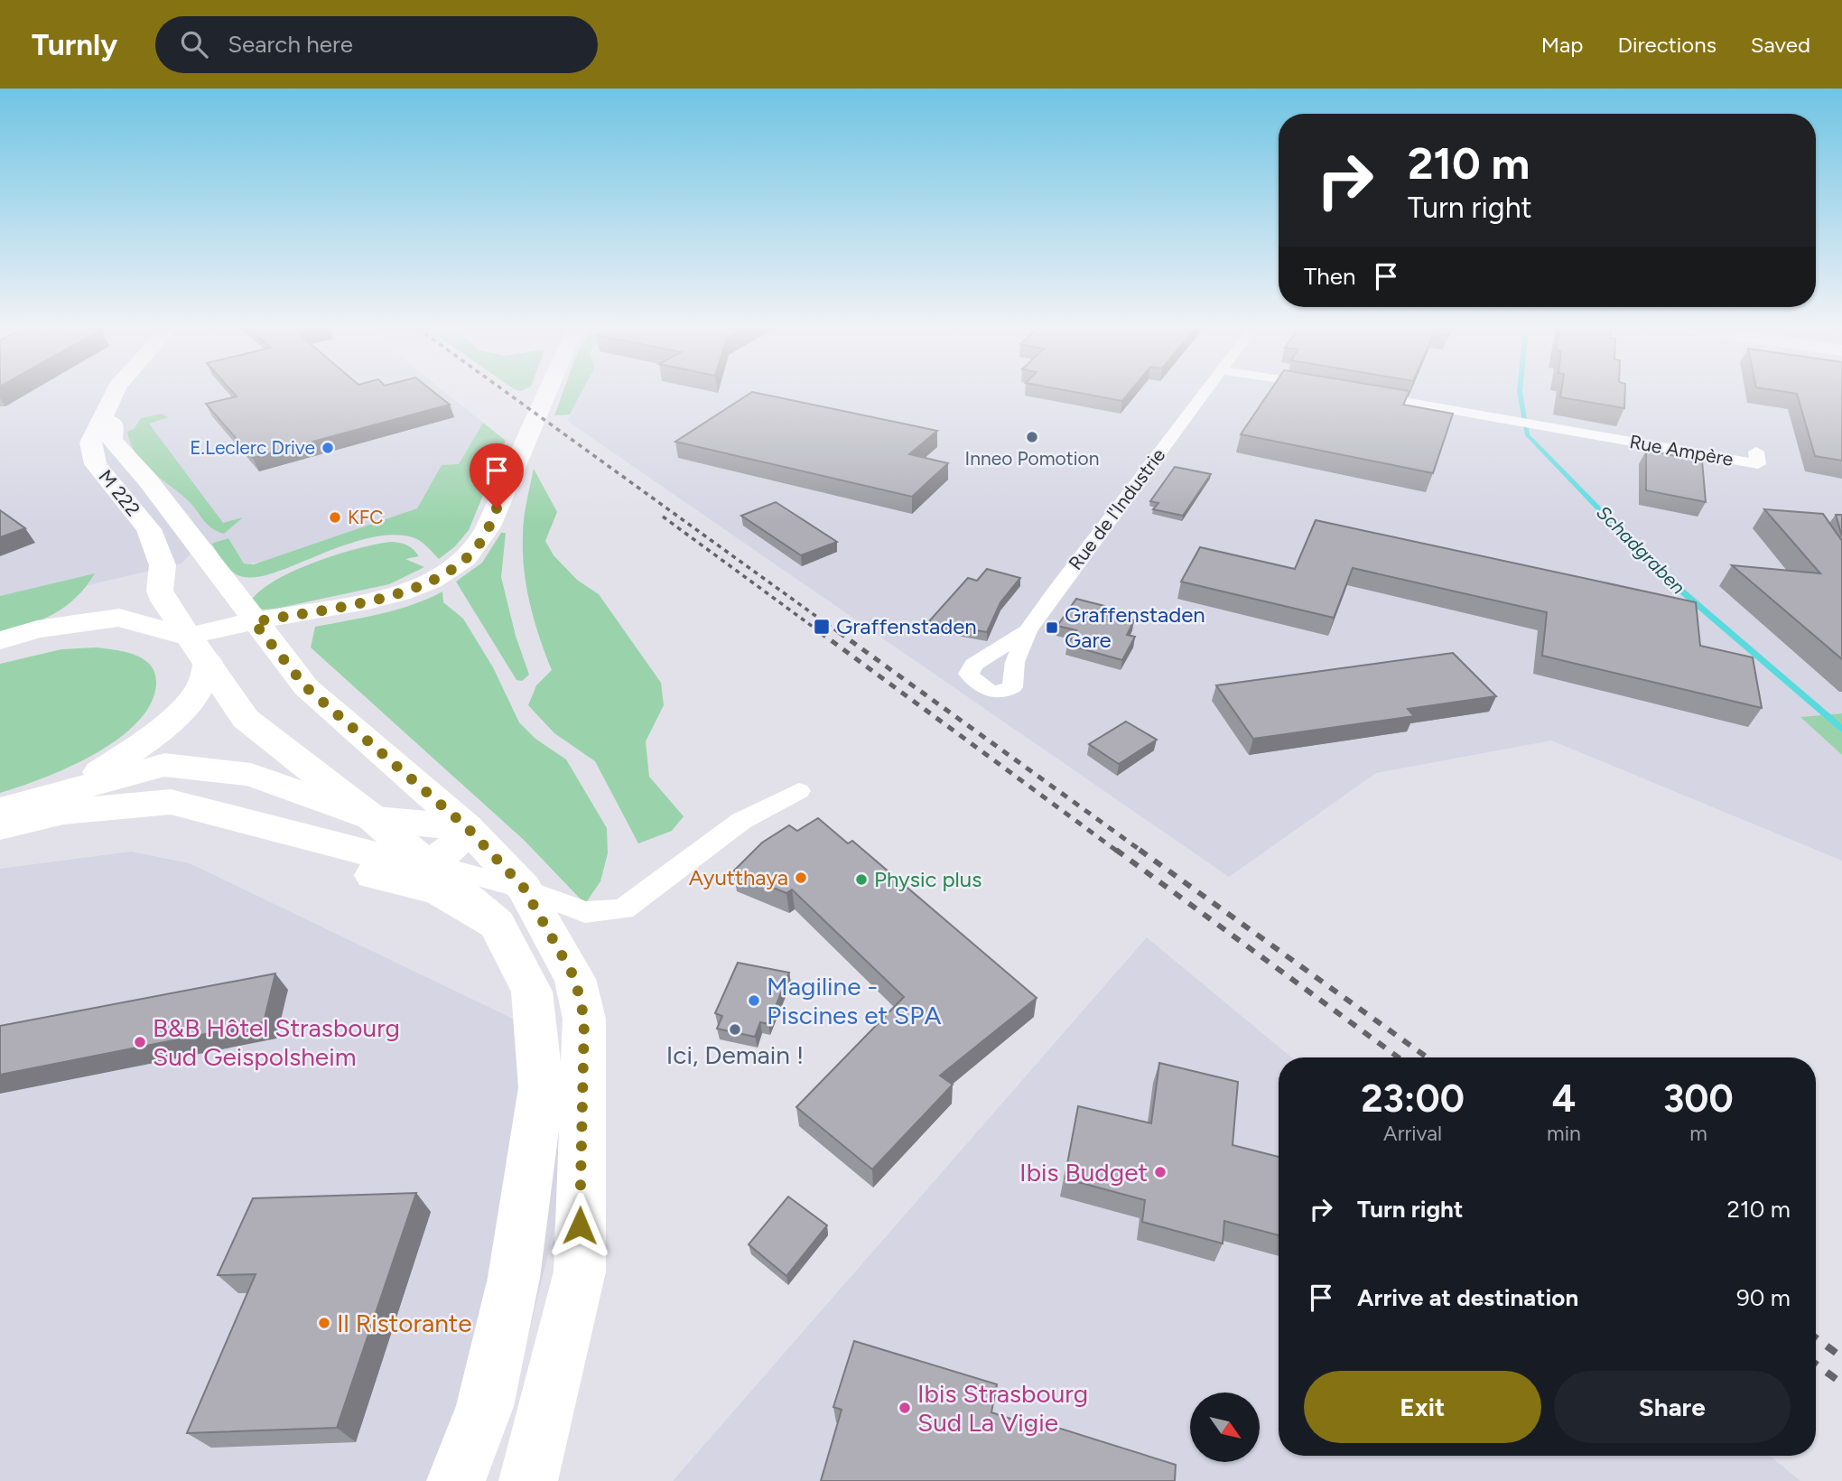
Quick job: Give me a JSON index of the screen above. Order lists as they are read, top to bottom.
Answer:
{
  "streets": {
    "main road": ["M 222"],
    "street": ["Rue Ampère", "Rue de l'Industrie"]
  },
  "water": ["Schadgraben"],
  "places": {
    "other": [
      "Inneo Pomotion",
      "E.Leclerc Drive",
      "KFC",
      "Ayutthaya",
      "Physic plus",
      "Magiline - Piscines et SPA",
      "Ici, Demain !",
      "B&B Hôtel Strasbourg Sud Geispolsheim",
      "Ibis Budget",
      "Il Ristorante",
      "Ibis Strasbourg Sud La Vigie"
    ],
    "transit": ["Graffenstaden", "Graffenstaden Gare"]
  },
  "north": "bottom right",
  "page": {
    "header": "Turnly",
    "search": "Search here",
    "nav": ["Map", "Directions", "Saved"],
    "turn": ["210 m", "Turn right"],
    "then": "Then",
    "eta": [
      "23:00",
      "Arrival",
      "4",
      "min",
      "300",
      "m"
    ],
    "list": [
      {
        "name": "Turn right",
        "value": "210 m"
      },
      {
        "name": "Arrive at destination",
        "value": "90 m"
      }
    ],
    "buttons": ["Exit", "Share"]
  }
}
